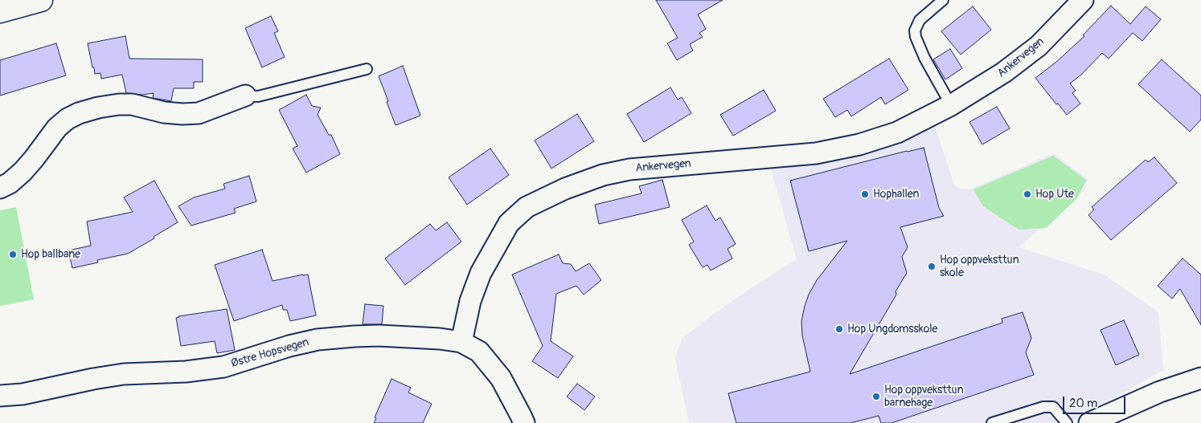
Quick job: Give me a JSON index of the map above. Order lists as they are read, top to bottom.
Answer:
{
  "streets": {
    "street": ["Ankervegen", "Østre Hopsvegen"]
  },
  "crossings": [
    ["Ankervegen", "Østre Hopsvegen"]
  ],
  "places": [
    "Hophallen",
    "Hop Ute",
    "Hop ballbane",
    "Hop oppveksttun skole",
    "Hop Ungdomsskole",
    "Hop oppveksttun barnehage"
  ],
  "scale_bar": "20 m"
}
